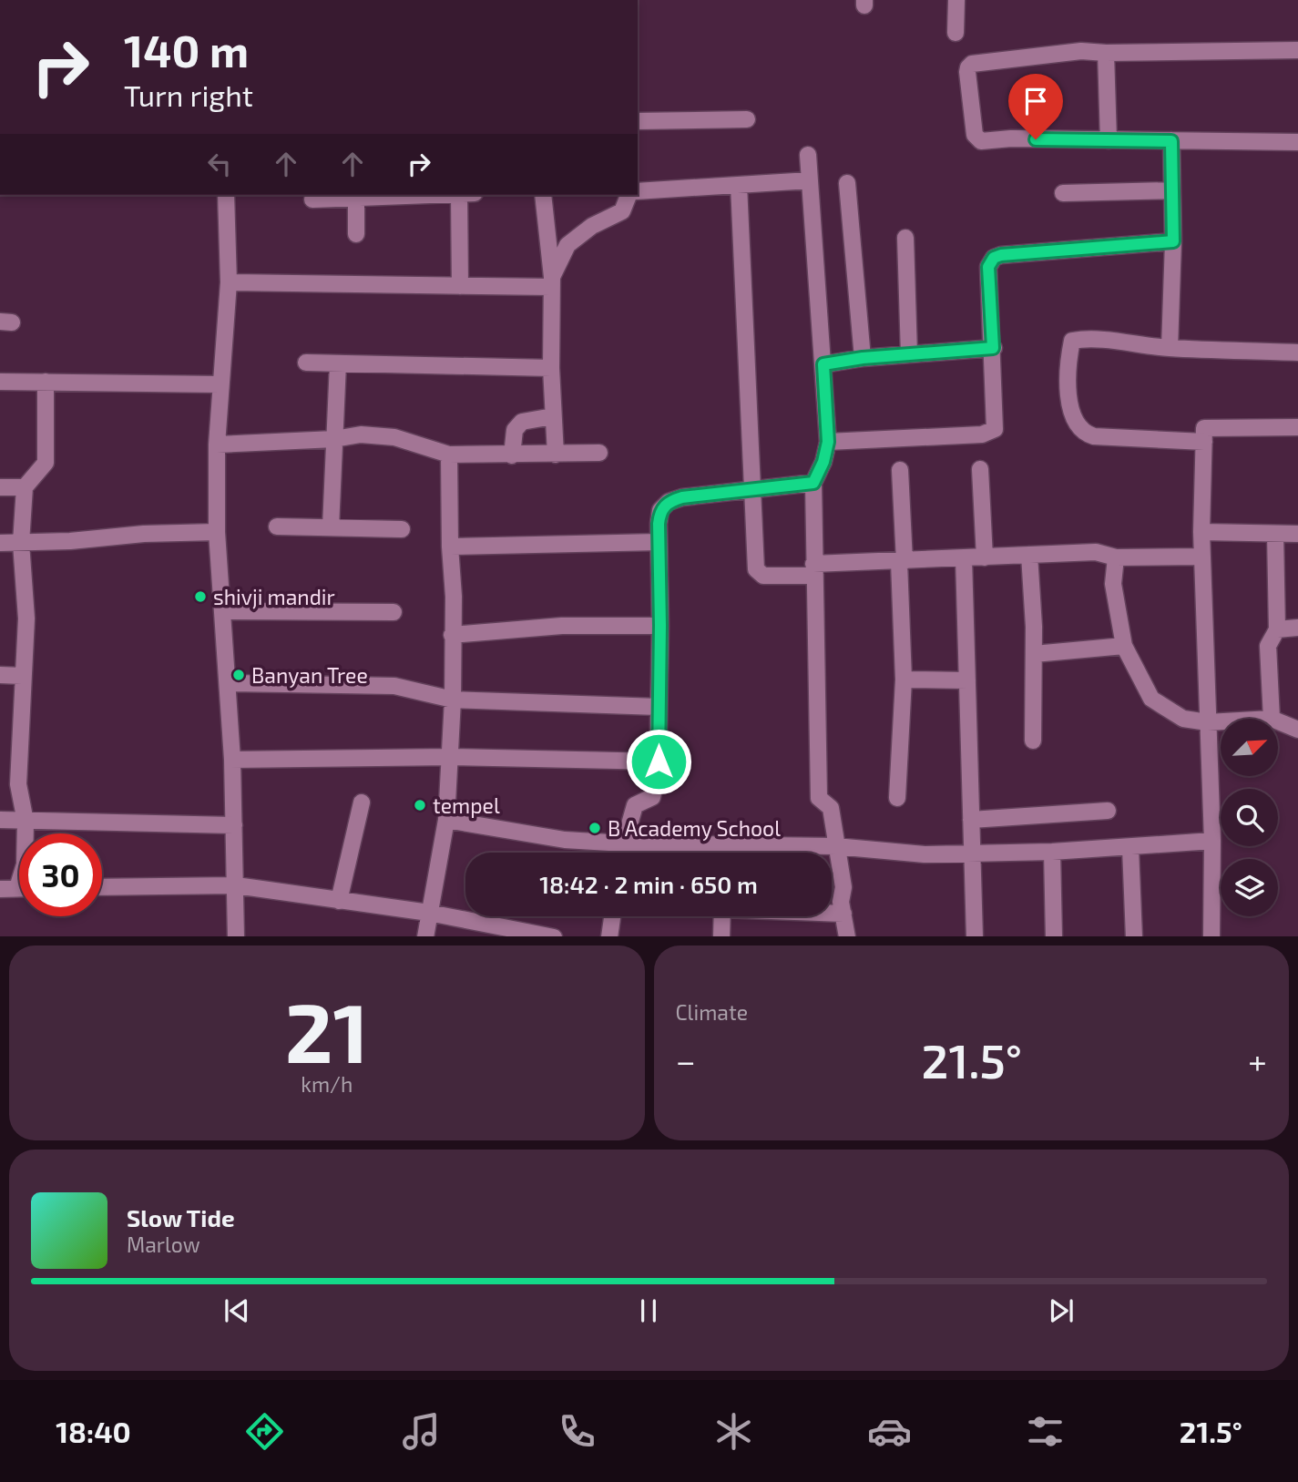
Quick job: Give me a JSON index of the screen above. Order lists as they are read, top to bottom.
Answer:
{
  "places": [
    "shivji mandir",
    "Banyan Tree",
    "tempel",
    "B Academy School"
  ],
  "north": "top right",
  "page": {
    "turn": ["140 m", "Turn right"],
    "limit": "30",
    "trip": "18:42 · 2 min · 650 m",
    "tile": [
      ["21", "km/h"],
      "Climate"
    ],
    "heat": ["−", "21.5°", "+"],
    "song": ["Slow Tide", "Marlow"],
    "tabs": ["18:40", "21.5°"]
  }
}
